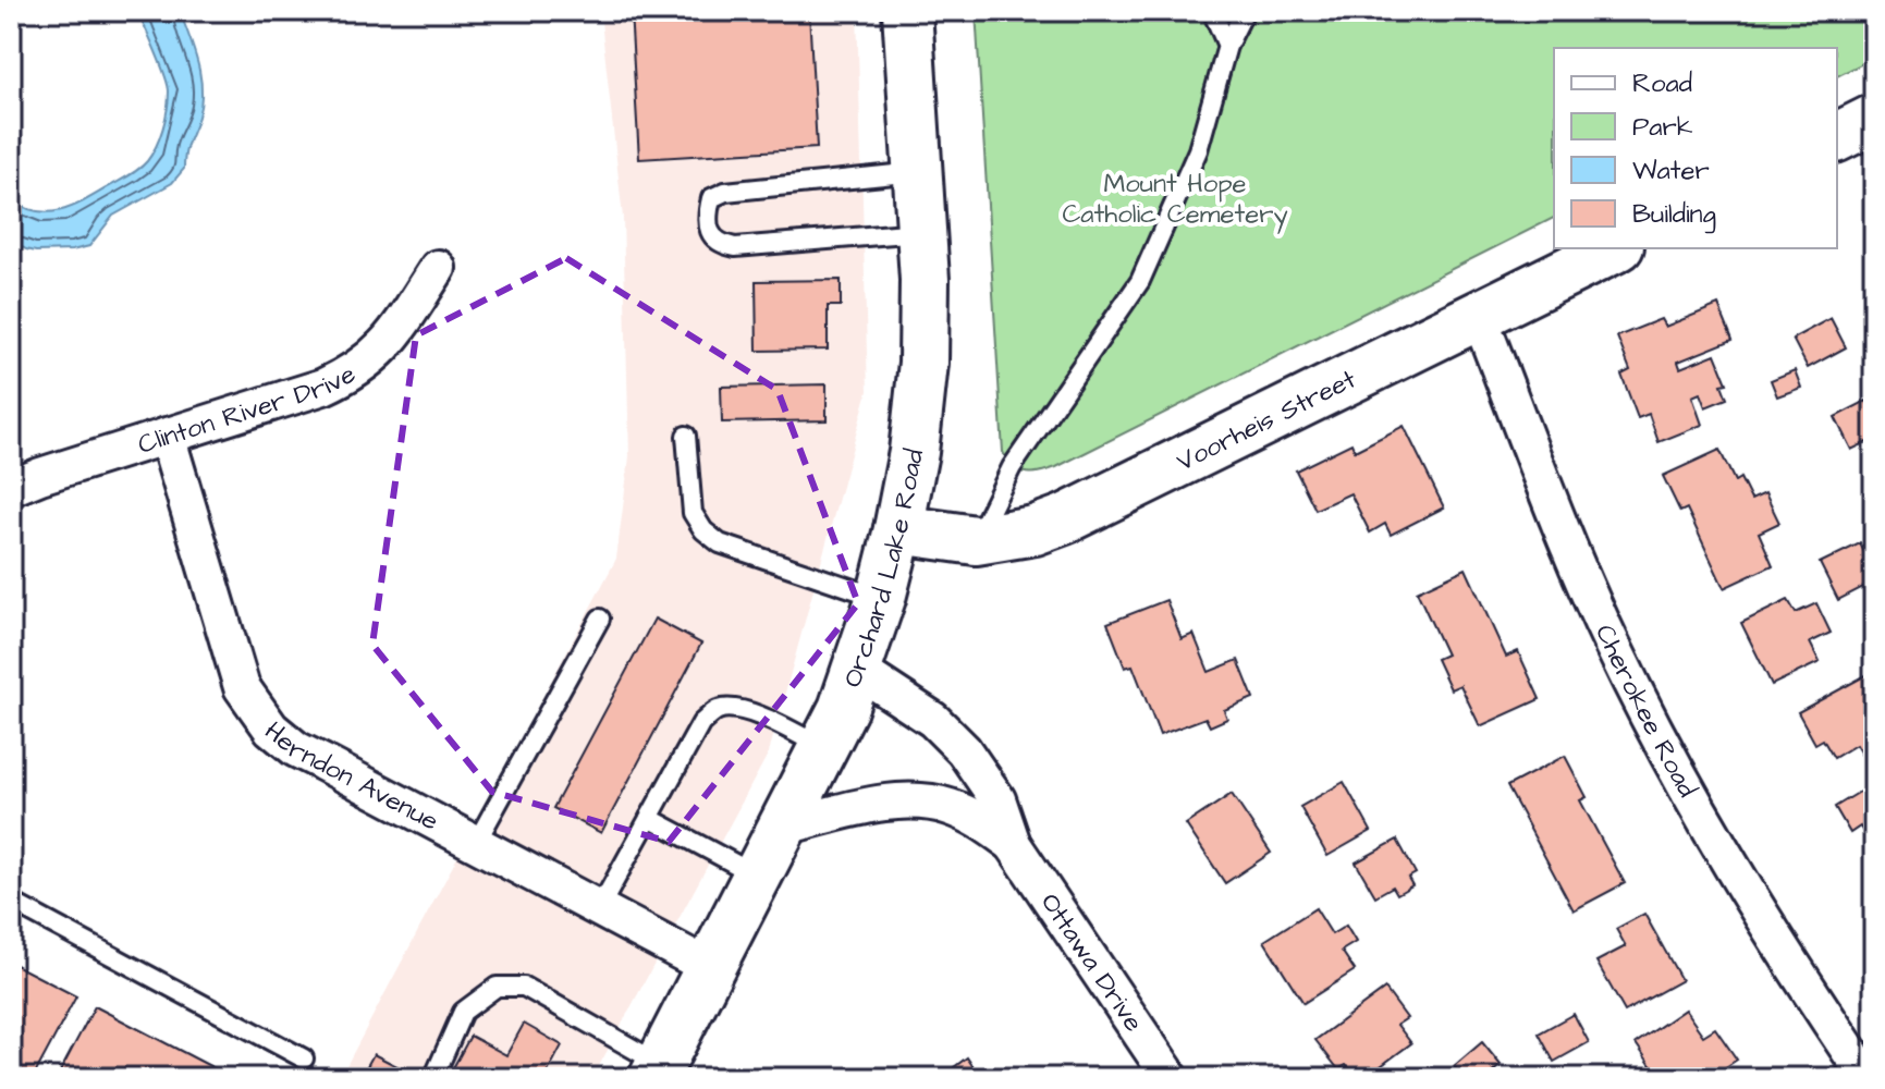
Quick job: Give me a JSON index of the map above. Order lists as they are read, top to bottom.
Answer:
{
  "streets": {
    "main road": ["Voorheis Street", "Orchard Lake Road"],
    "street": [
      "Clinton River Drive",
      "Cherokee Road",
      "Herndon Avenue",
      "Ottawa Drive"
    ]
  },
  "crossings": [
    ["Clinton River Drive", "Herndon Avenue"],
    ["Voorheis Street", "Orchard Lake Road"],
    ["Voorheis Street", "Cherokee Road"],
    ["Orchard Lake Road", "Herndon Avenue"],
    ["Orchard Lake Road", "Ottawa Drive"]
  ],
  "parks": ["Mount Hope Catholic Cemetery"],
  "legend": [
    "Road",
    "Park",
    "Water",
    "Building"
  ]
}
